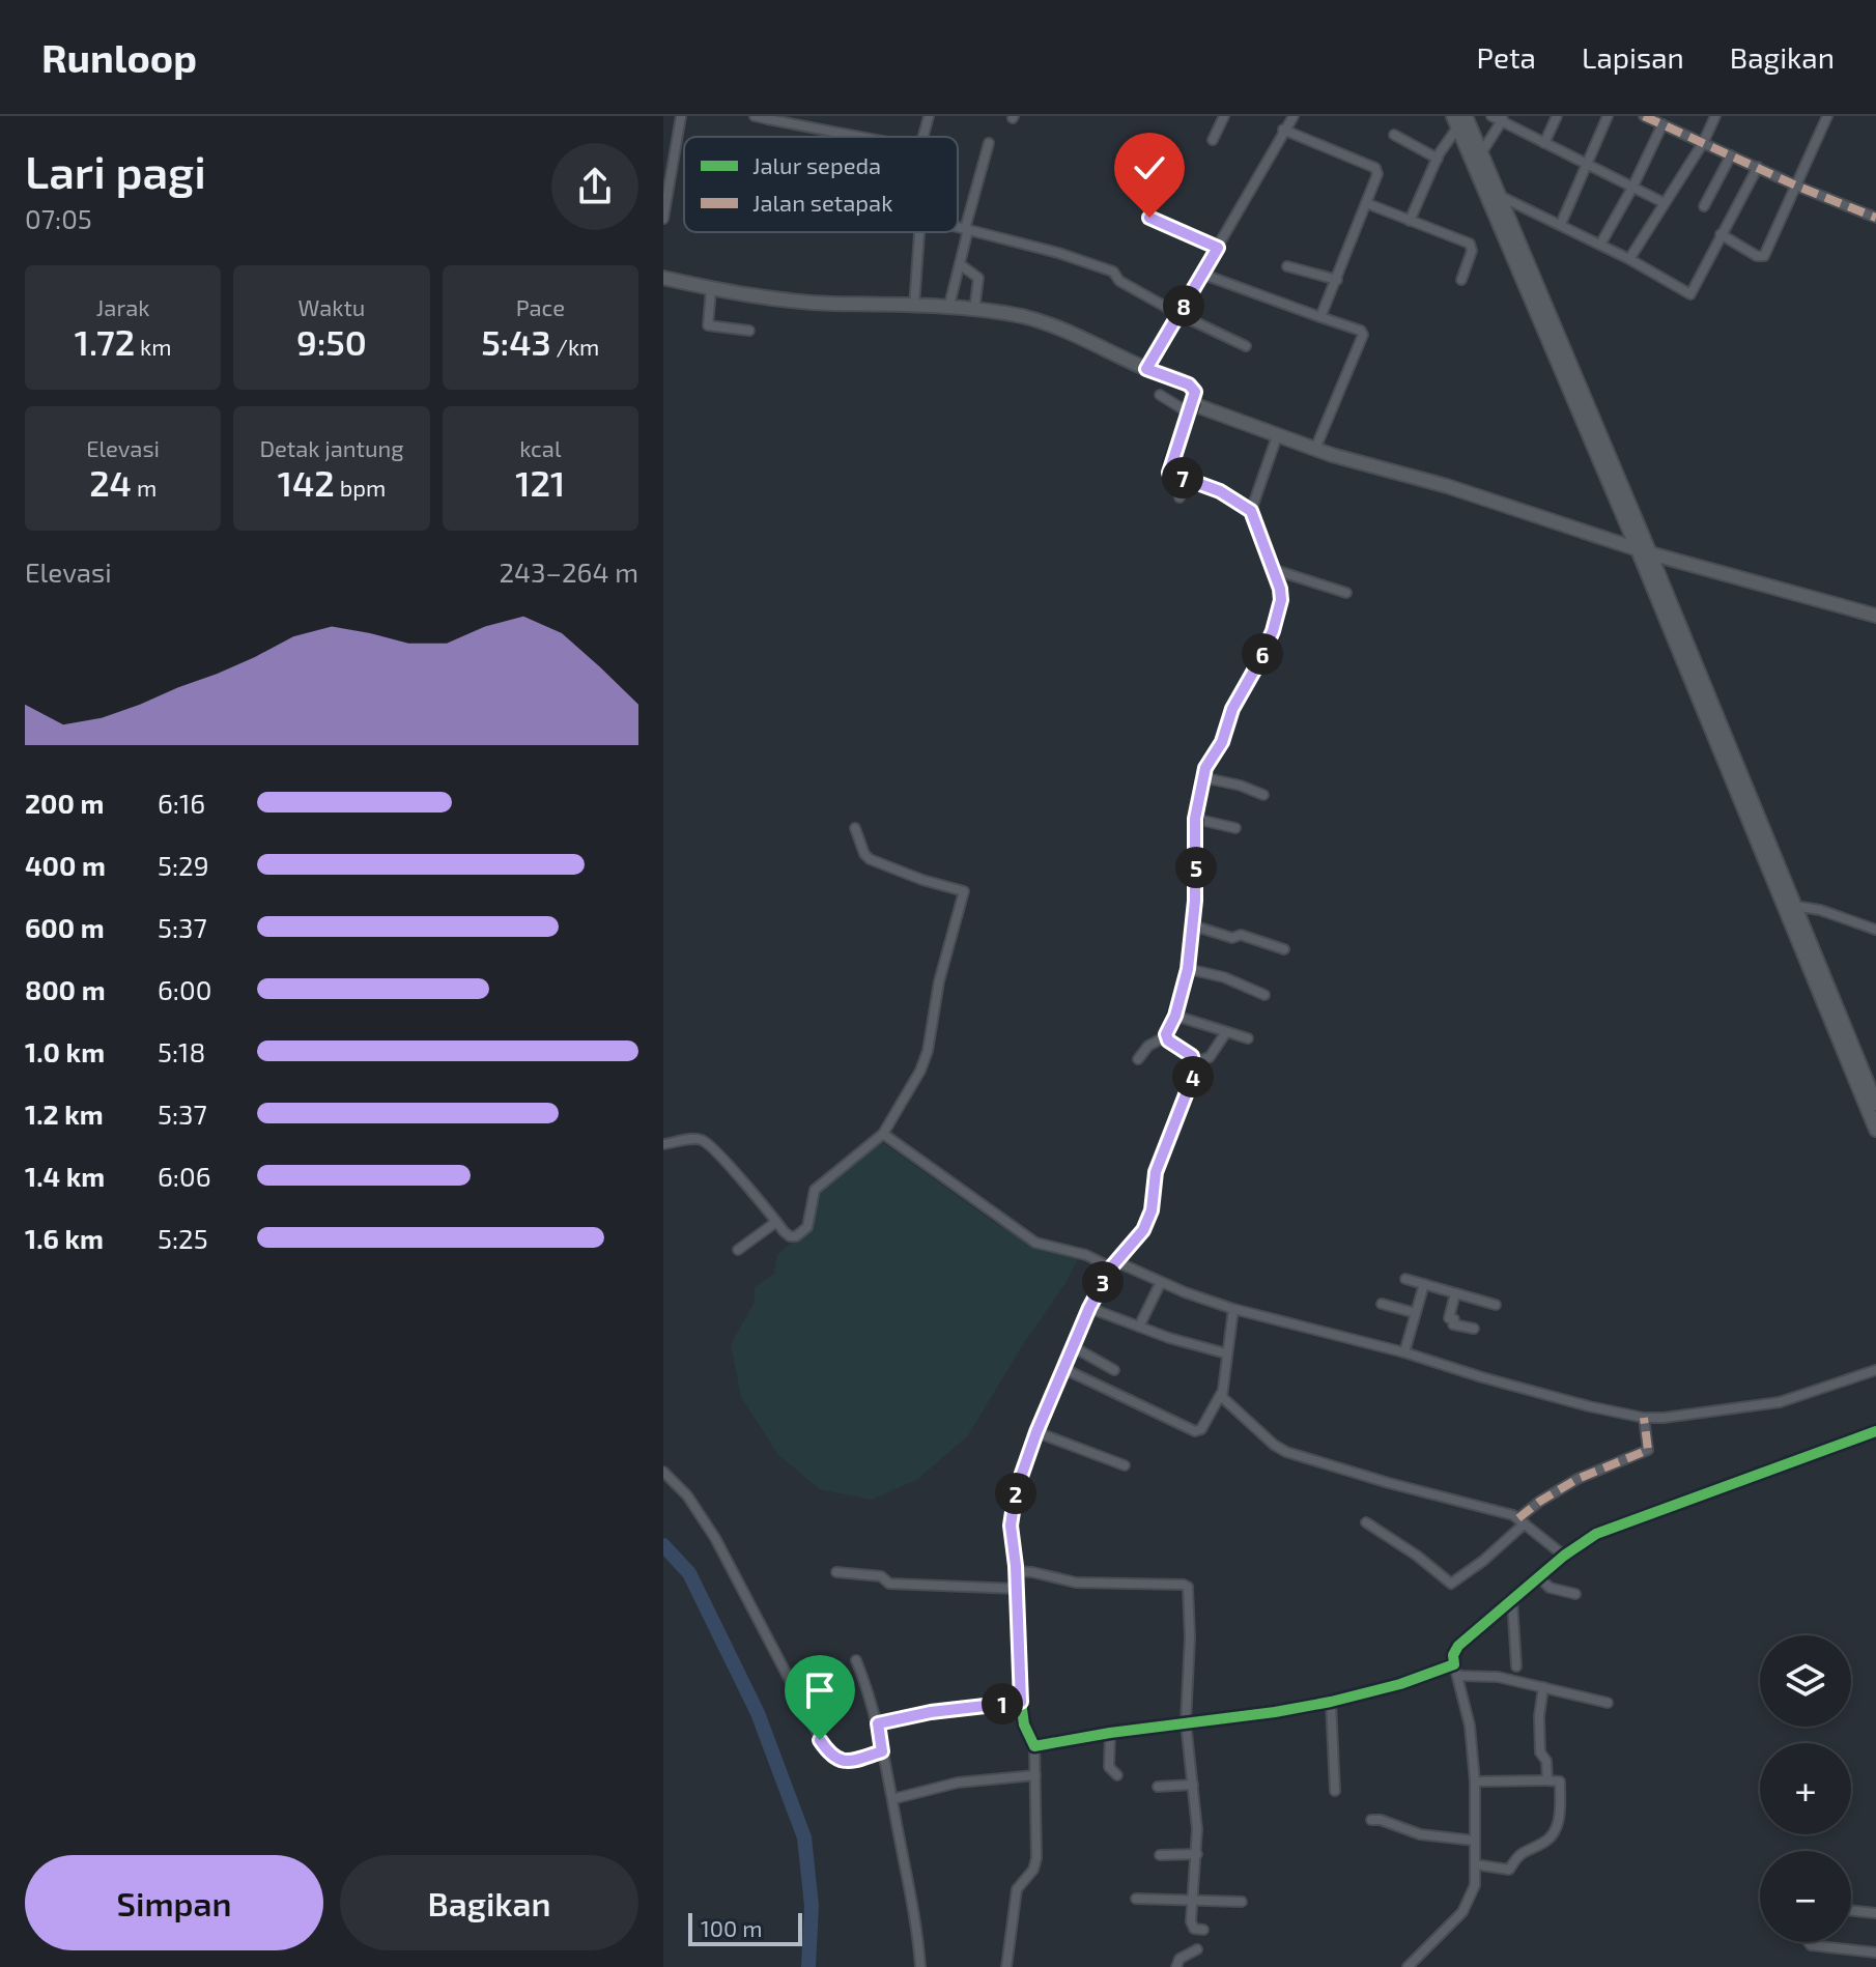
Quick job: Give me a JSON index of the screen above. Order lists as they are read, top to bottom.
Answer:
{
  "legend": ["Jalur sepeda", "Jalan setapak"],
  "scale_bar": "100 m",
  "page": {
    "header": "Runloop",
    "nav": ["Peta", "Lapisan", "Bagikan"],
    "heading": ["Lari pagi", "07:05"],
    "stats": [
      ["Jarak", "1.72 km"],
      ["Waktu", "9:50"],
      ["Pace", "5:43 /km"],
      ["Elevasi", "24 m"],
      ["Detak jantung", "142 bpm"],
      ["kcal", "121"]
    ],
    "pins": [
      "8",
      "7",
      "6",
      "5",
      "4",
      "3",
      "2",
      "1"
    ],
    "chart": ["Elevasi", "243–264 m"],
    "list": [
      {
        "name": "200 m",
        "note": "6:16"
      },
      {
        "name": "400 m",
        "note": "5:29"
      },
      {
        "name": "600 m",
        "note": "5:37"
      },
      {
        "name": "800 m",
        "note": "6:00"
      },
      {
        "name": "1.0 km",
        "note": "5:18"
      },
      {
        "name": "1.2 km",
        "note": "5:37"
      },
      {
        "name": "1.4 km",
        "note": "6:06"
      },
      {
        "name": "1.6 km",
        "note": "5:25"
      }
    ],
    "map_buttons": ["+", "−"],
    "buttons": ["Simpan", "Bagikan"],
    "scale": "100 m"
  }
}
